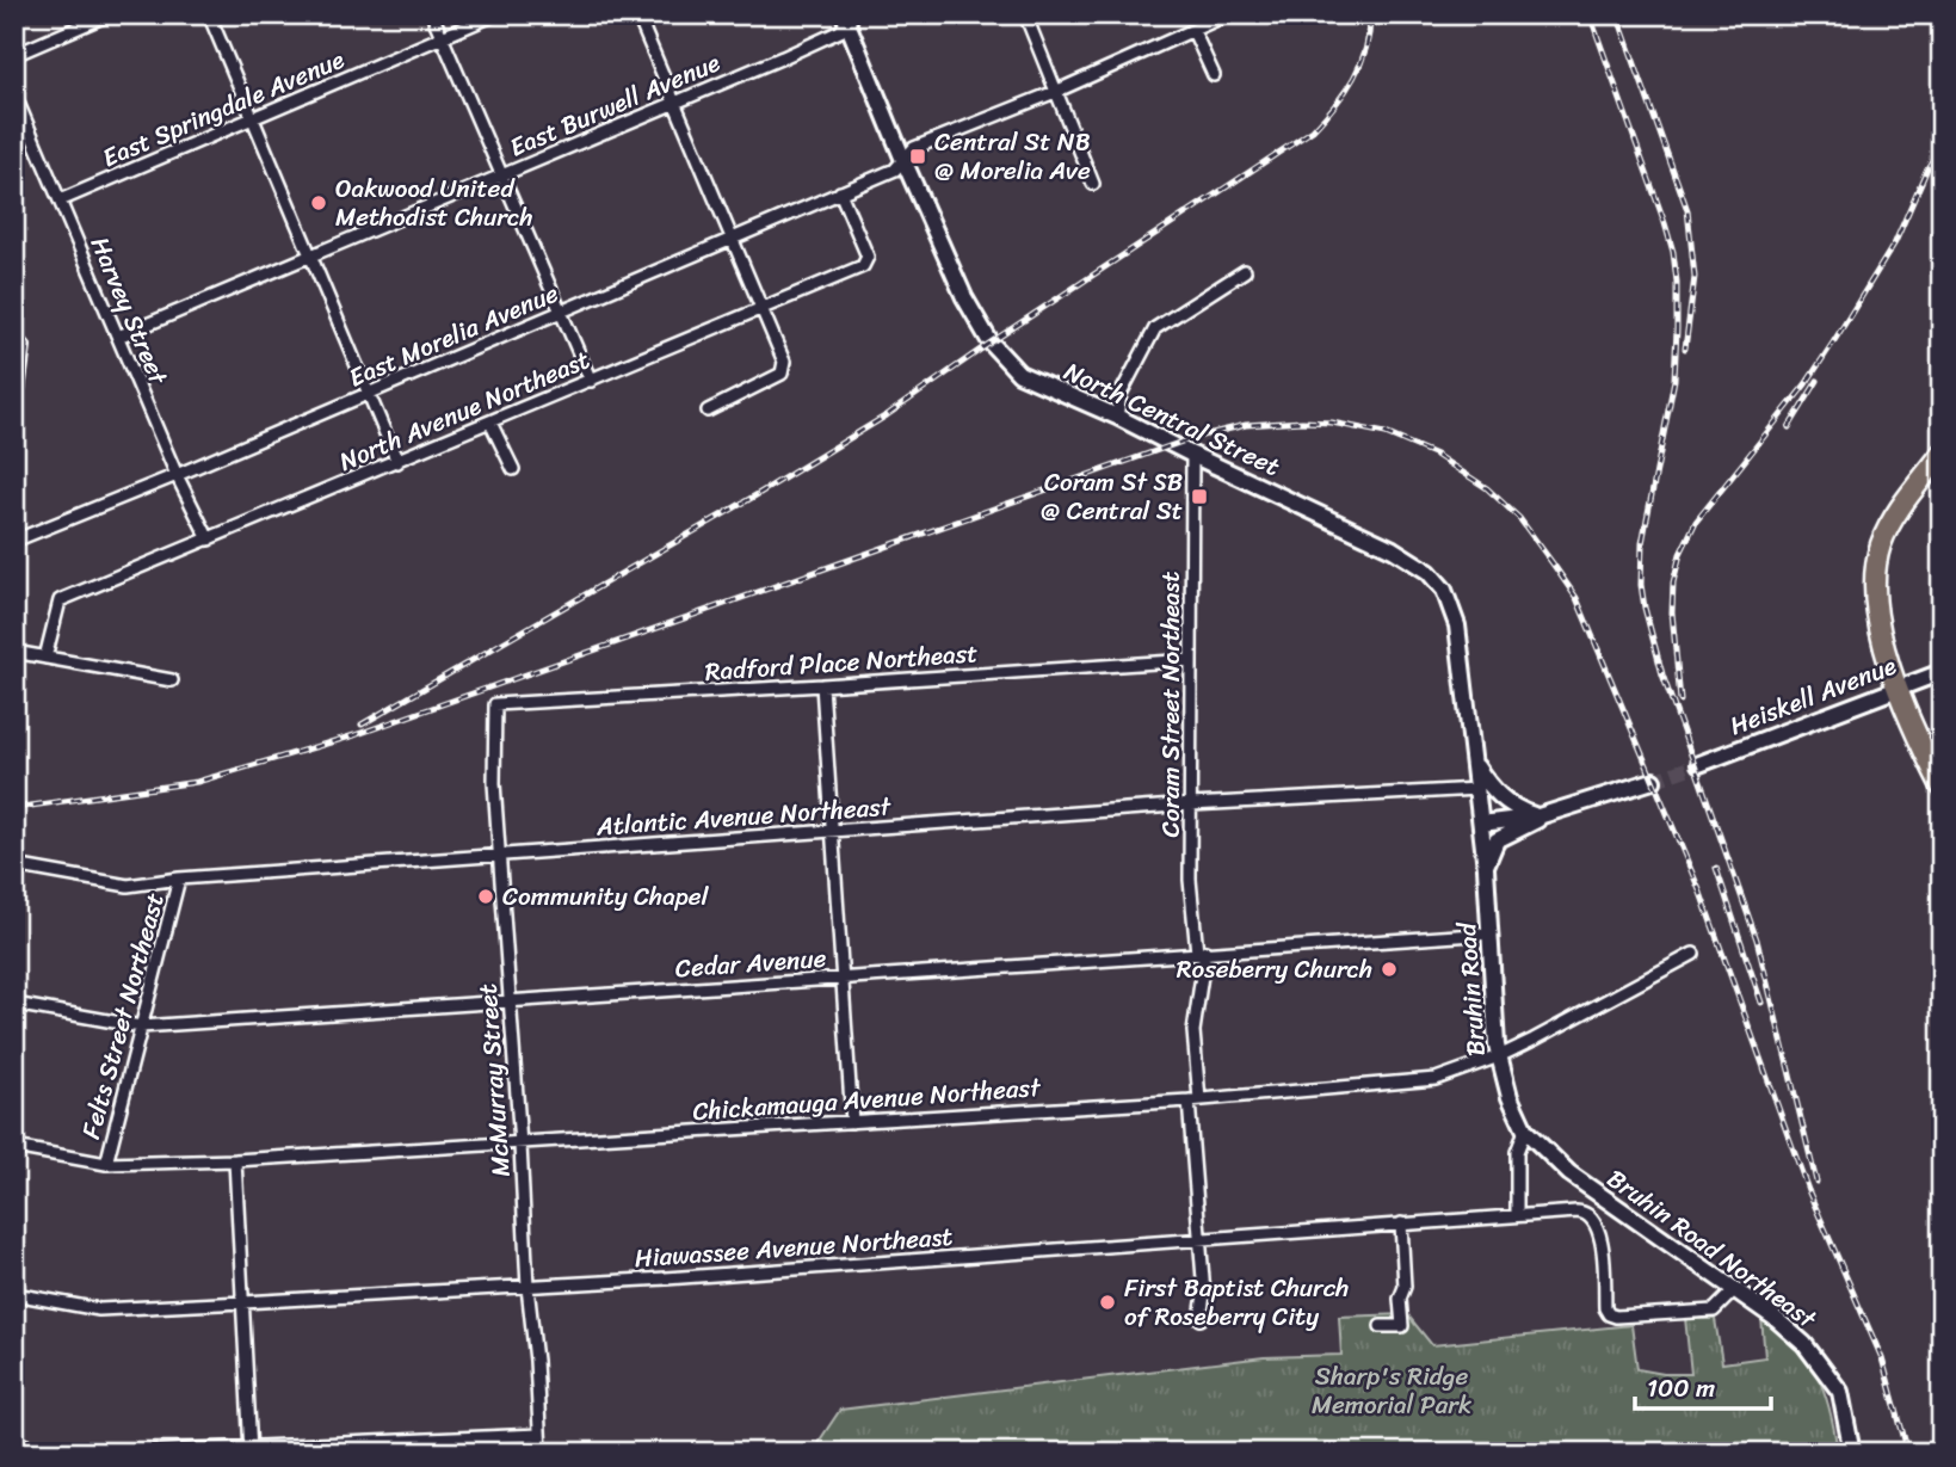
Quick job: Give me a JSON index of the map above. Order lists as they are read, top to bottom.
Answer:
{
  "streets": {
    "main road": [
      "North Central Street",
      "Heiskell Avenue",
      "Bruhin Road",
      "Bruhin Road Northeast"
    ],
    "street": [
      "East Burwell Avenue",
      "East Springdale Avenue",
      "Harvey Street",
      "East Morelia Avenue",
      "North Avenue Northeast",
      "Radford Place Northeast",
      "Coram Street Northeast",
      "Atlantic Avenue Northeast",
      "Cedar Avenue",
      "Felts Street Northeast",
      "McMurray Street",
      "Chickamauga Avenue Northeast",
      "Hiawassee Avenue Northeast"
    ]
  },
  "crossings": [
    ["East Burwell Avenue", "Harvey Street"],
    ["East Burwell Avenue", "North Central Street"],
    ["East Springdale Avenue", "Harvey Street"],
    ["Harvey Street", "East Morelia Avenue"],
    ["Harvey Street", "North Avenue Northeast"],
    ["East Morelia Avenue", "North Avenue Northeast"],
    ["East Morelia Avenue", "North Central Street"],
    ["North Central Street", "Coram Street Northeast"],
    ["North Central Street", "Atlantic Avenue Northeast"],
    ["North Central Street", "Bruhin Road"],
    ["Radford Place Northeast", "Coram Street Northeast"],
    ["Radford Place Northeast", "McMurray Street"],
    ["Coram Street Northeast", "Atlantic Avenue Northeast"],
    ["Coram Street Northeast", "Cedar Avenue"],
    ["Coram Street Northeast", "Chickamauga Avenue Northeast"],
    ["Coram Street Northeast", "Hiawassee Avenue Northeast"],
    ["Atlantic Avenue Northeast", "Felts Street Northeast"],
    ["Atlantic Avenue Northeast", "McMurray Street"],
    ["Cedar Avenue", "Bruhin Road"],
    ["Cedar Avenue", "Felts Street Northeast"],
    ["Cedar Avenue", "McMurray Street"],
    ["Bruhin Road", "Chickamauga Avenue Northeast"],
    ["Bruhin Road", "Bruhin Road Northeast"],
    ["Felts Street Northeast", "Chickamauga Avenue Northeast"],
    ["McMurray Street", "Chickamauga Avenue Northeast"],
    ["McMurray Street", "Hiawassee Avenue Northeast"],
    ["Hiawassee Avenue Northeast", "Bruhin Road Northeast"]
  ],
  "parks": ["Sharp's Ridge Memorial Park"],
  "places": {
    "transit": ["Central St NB @ Morelia Ave", "Coram St SB @ Central St"],
    "other": [
      "Oakwood United Methodist Church",
      "Community Chapel",
      "Roseberry Church",
      "First Baptist Church of Roseberry City"
    ]
  },
  "scale_bar": "100 m"
}
